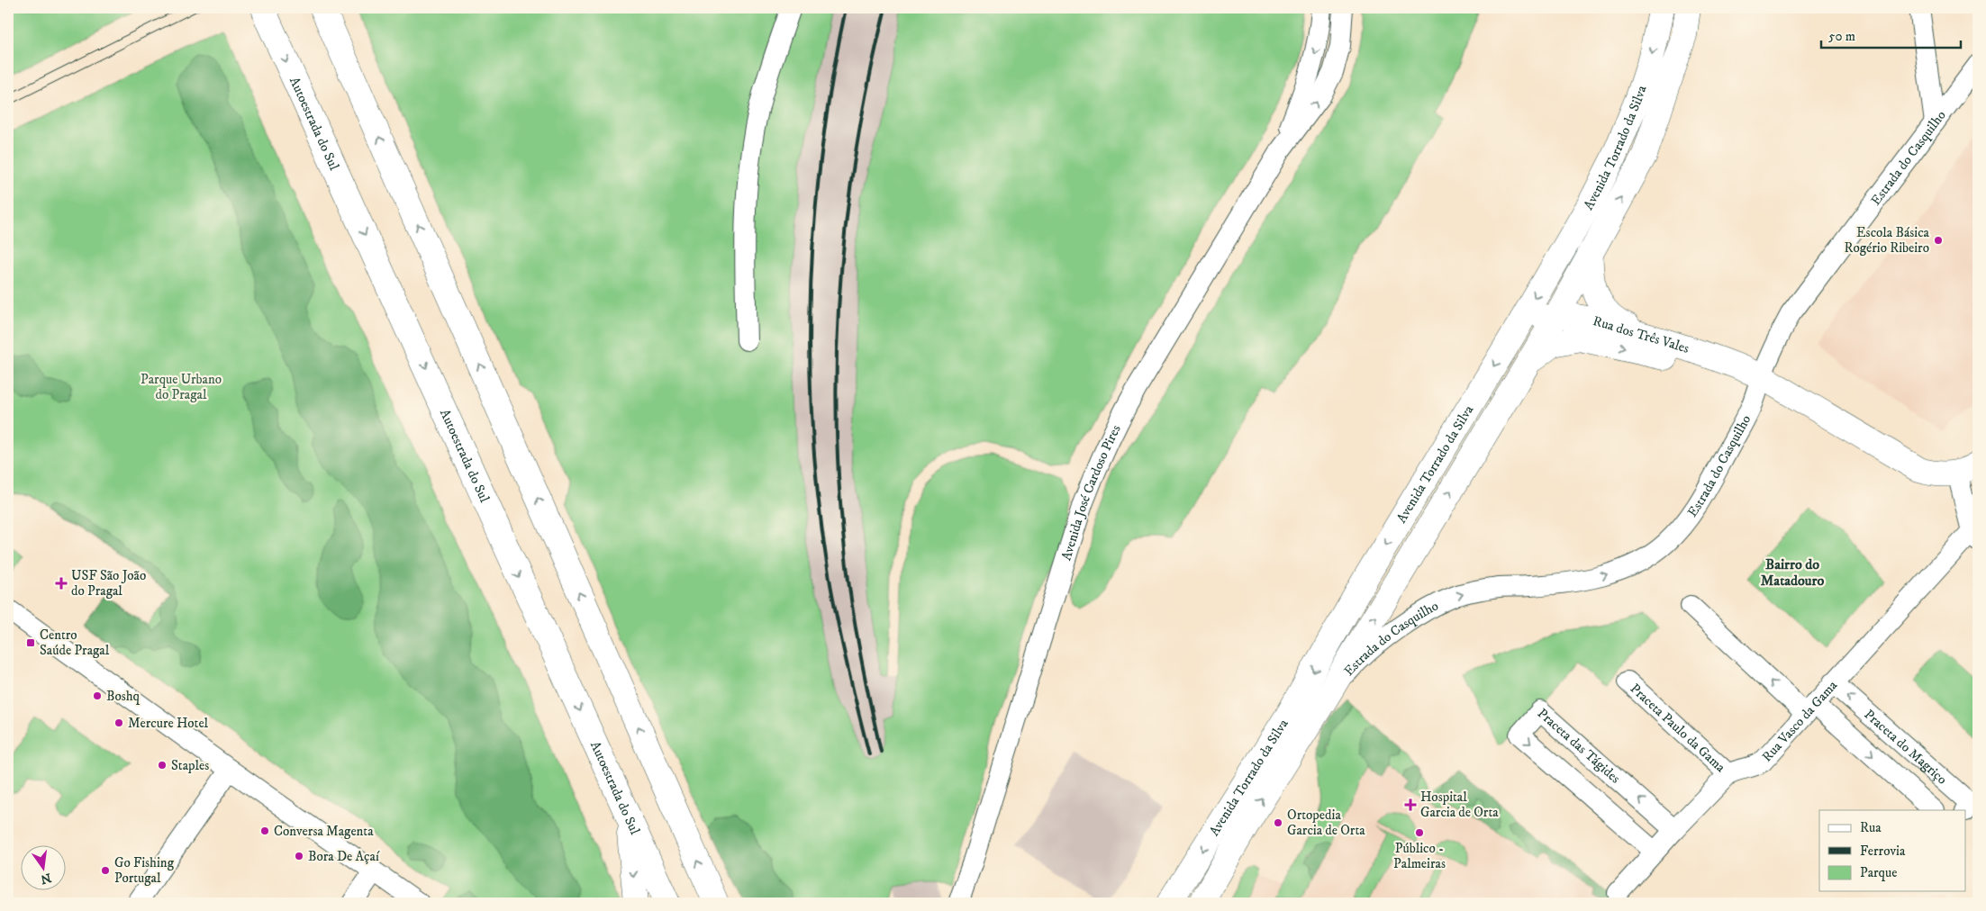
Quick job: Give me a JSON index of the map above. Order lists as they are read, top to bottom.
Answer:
{
  "streets": {
    "main road": ["Autoestrada do Sul", "Avenida Torrado da Silva", "Rua dos Três Vales"],
    "street": [
      "Estrada do Casquilho",
      "Avenida José Cardoso Pires",
      "Rua Vasco da Gama",
      "Praceta Paulo da Gama",
      "Praceta do Magriço",
      "Praceta das Tágides"
    ]
  },
  "crossings": [
    ["Avenida Torrado da Silva", "Estrada do Casquilho"],
    ["Avenida Torrado da Silva", "Rua dos Três Vales"],
    ["Estrada do Casquilho", "Rua dos Três Vales"],
    ["Rua Vasco da Gama", "Praceta Paulo da Gama"],
    ["Rua Vasco da Gama", "Praceta do Magriço"],
    ["Rua Vasco da Gama", "Praceta das Tágides"]
  ],
  "one_way": ["Estrada do Casquilho"],
  "districts": ["Bairro do Matadouro"],
  "parks": ["Parque Urbano do Pragal"],
  "places": {
    "other": [
      "Escola Básica Rogério Ribeiro",
      "Boshq",
      "Mercure Hotel",
      "Staples",
      "Ortopedia Garcia de Orta",
      "Conversa Magenta",
      "Público - Palmeiras",
      "Bora De Açaí",
      "Go Fishing Portugal"
    ],
    "health": ["USF São João do Pragal", "Hospital Garcia de Orta"],
    "transit": ["Centro Saúde Pragal"]
  },
  "legend": ["Rua", "Ferrovia", "Parque"],
  "scale_bar": "50 m",
  "north": "bottom"
}
